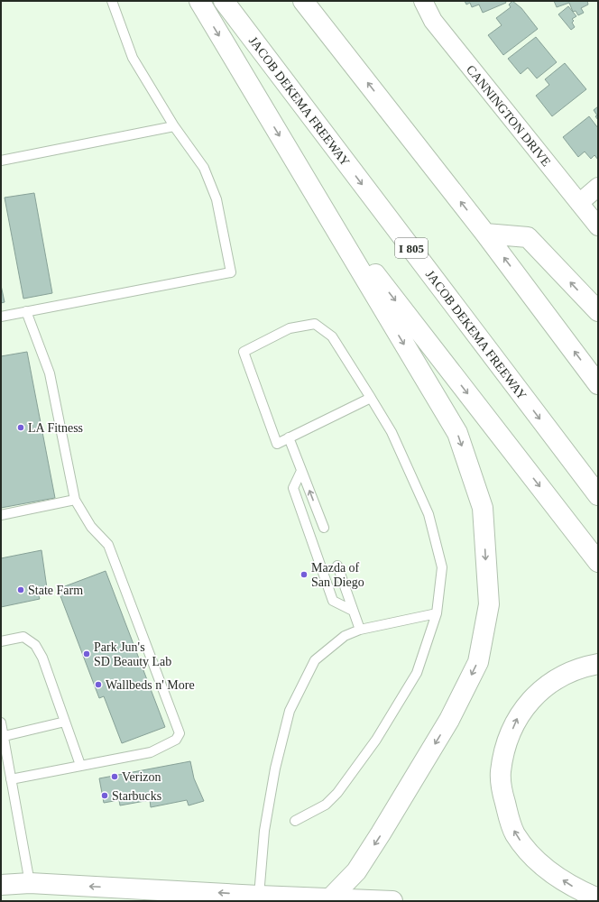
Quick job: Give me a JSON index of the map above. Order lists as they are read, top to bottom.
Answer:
{
  "streets": {
    "main road": ["JACOB DEKEMA FREEWAY", "I 805"],
    "street": ["CANNINGTON DRIVE"]
  },
  "places": [
    "LA Fitness",
    "Mazda of San Diego",
    "State Farm",
    "Park Jun's SD Beauty Lab",
    "Wallbeds n' More",
    "Verizon",
    "Starbucks"
  ]
}
